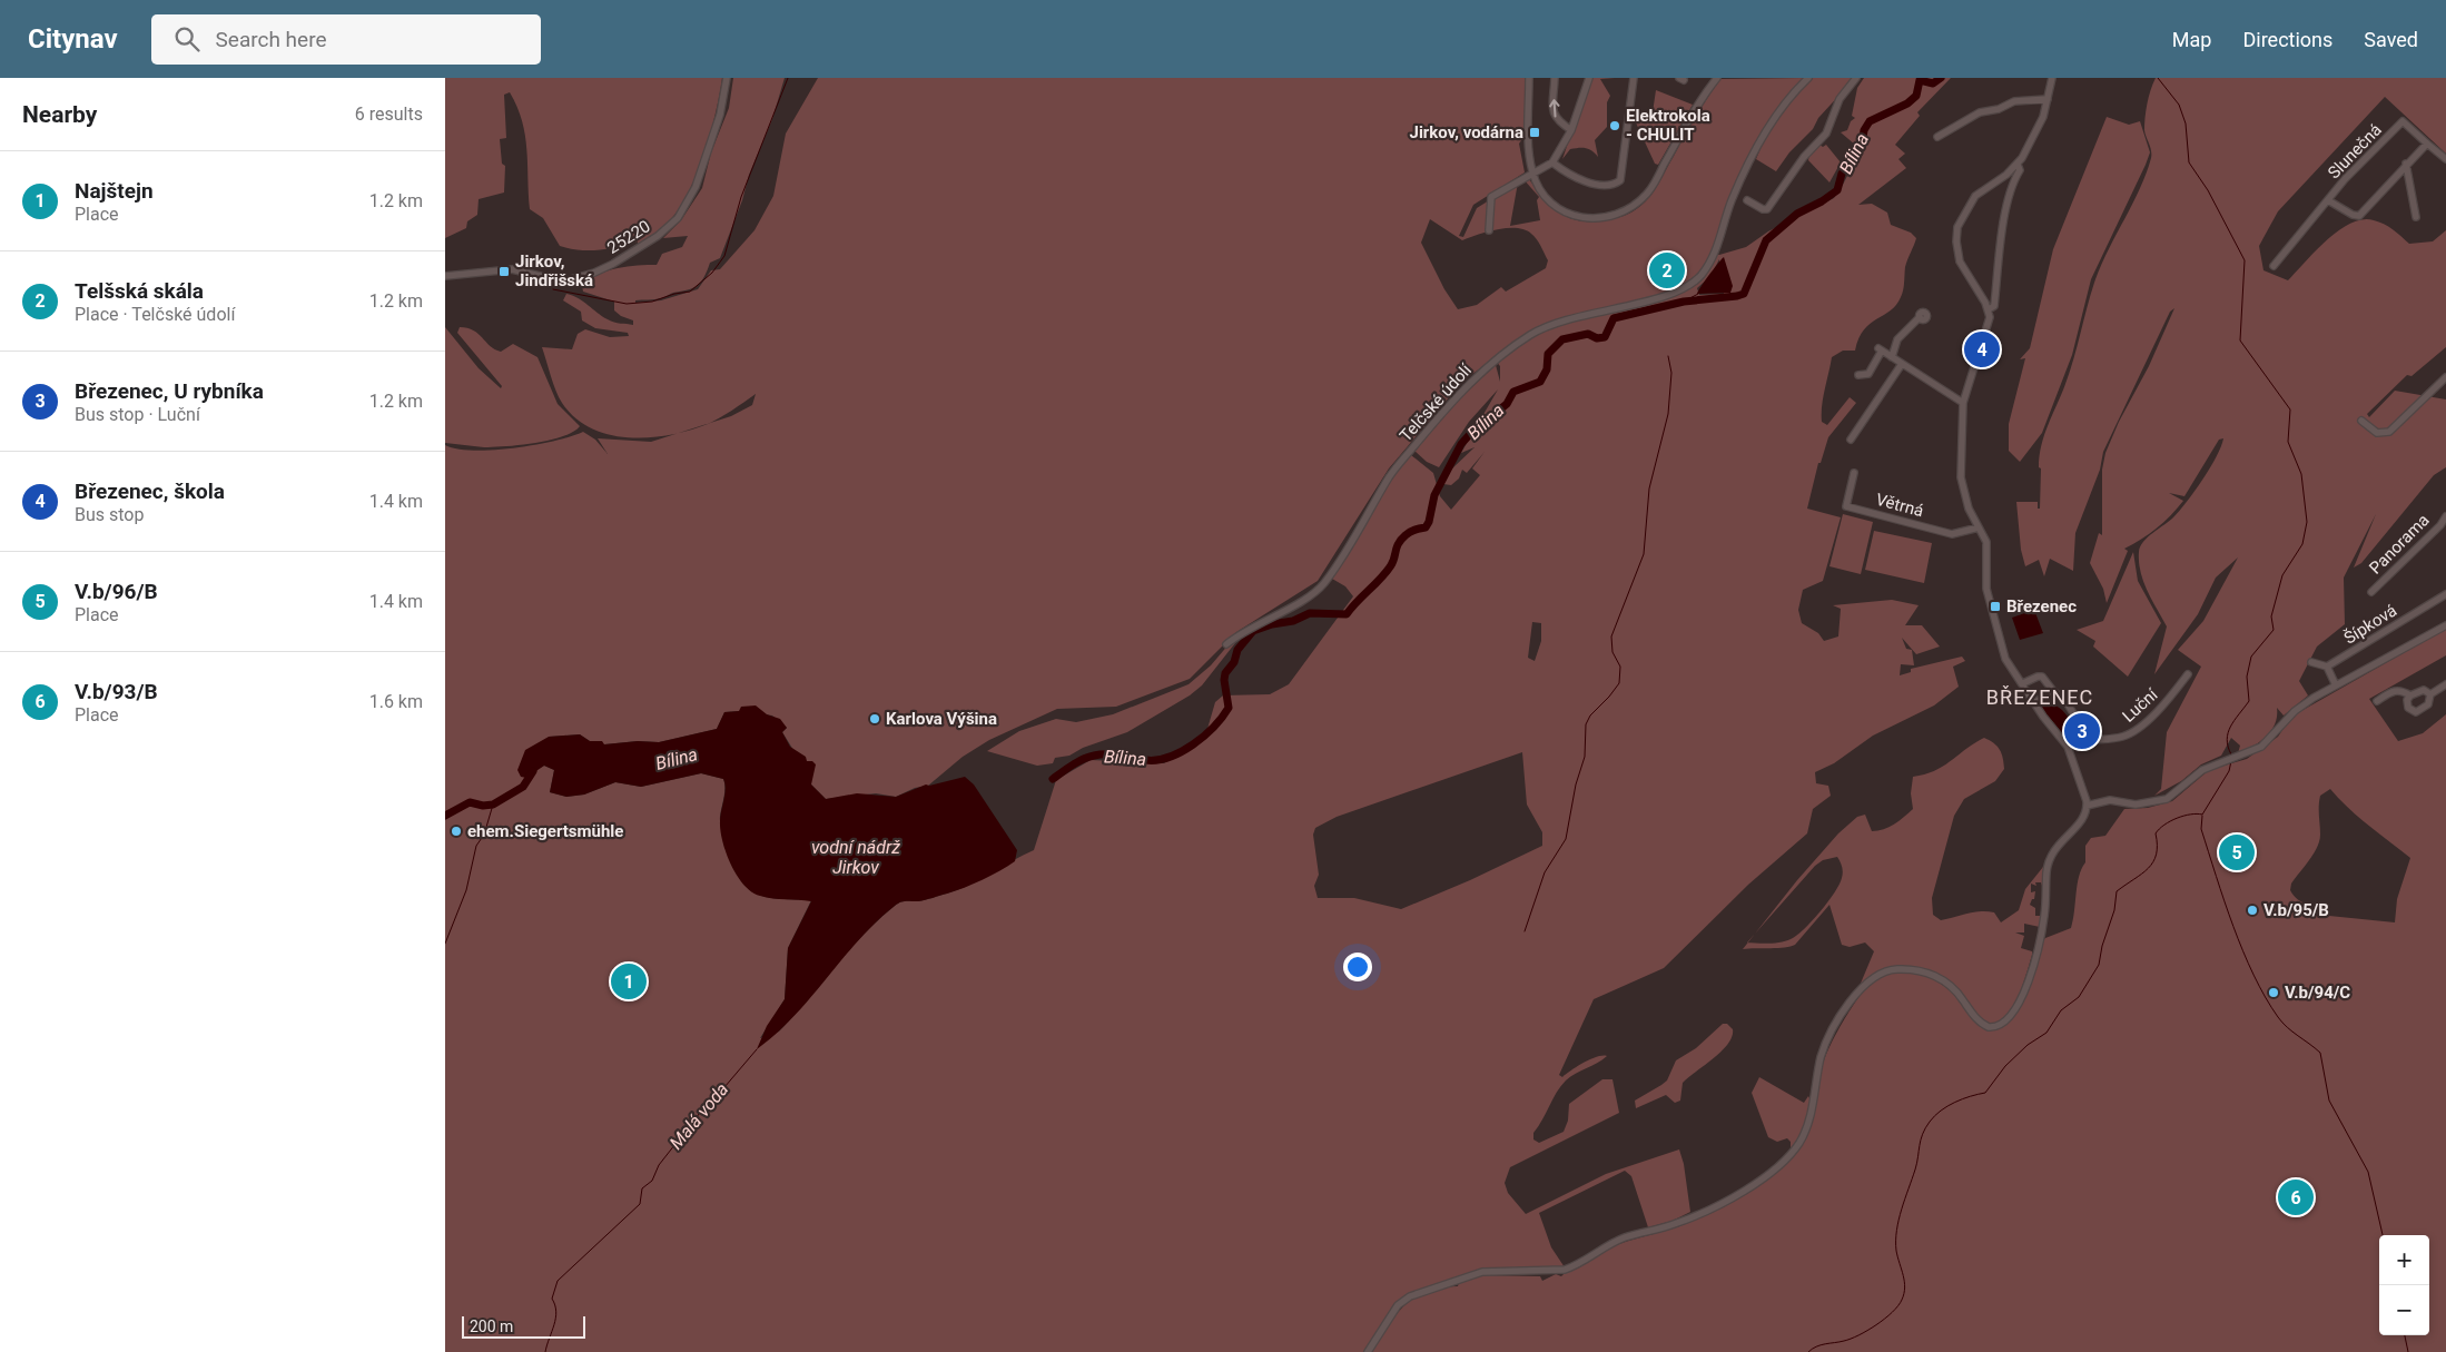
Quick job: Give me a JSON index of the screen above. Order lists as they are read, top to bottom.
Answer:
{
  "streets": {
    "street": [
      "Slunečná",
      "25220",
      "Telčské údolí",
      "Větrná",
      "Panorama",
      "Šípková",
      "Luční"
    ]
  },
  "districts": ["BŘEZENEC"],
  "water": ["Bílina", "vodní nádrž Jirkov", "Malá voda"],
  "places": {
    "other": [
      "Elektrokola - CHULIT",
      "Karlova Výšina",
      "ehem.Siegertsmühle",
      "V.b/95/B",
      "V.b/94/C"
    ],
    "transit": ["Jirkov, vodárna", "Jirkov, Jindřišská", "Březenec"]
  },
  "scale_bar": "200 m",
  "page": {
    "header": "Citynav",
    "search": "Search here",
    "nav": ["Map", "Directions", "Saved"],
    "heading": ["Nearby", "6 results"],
    "list": [
      {
        "mark": "1",
        "name": "Najštejn",
        "note": "Place",
        "value": "1.2 km"
      },
      {
        "mark": "2",
        "name": "Telšská skála",
        "note": "Place · Telčské údolí",
        "value": "1.2 km"
      },
      {
        "mark": "3",
        "name": "Březenec, U rybníka",
        "note": "Bus stop · Luční",
        "value": "1.2 km"
      },
      {
        "mark": "4",
        "name": "Březenec, škola",
        "note": "Bus stop",
        "value": "1.4 km"
      },
      {
        "mark": "5",
        "name": "V.b/96/B",
        "note": "Place",
        "value": "1.4 km"
      },
      {
        "mark": "6",
        "name": "V.b/93/B",
        "note": "Place",
        "value": "1.6 km"
      }
    ],
    "pins": [
      "2",
      "4",
      "3",
      "5",
      "1",
      "6"
    ],
    "map_buttons": ["+", "−"],
    "scale": "200 m"
  }
}
